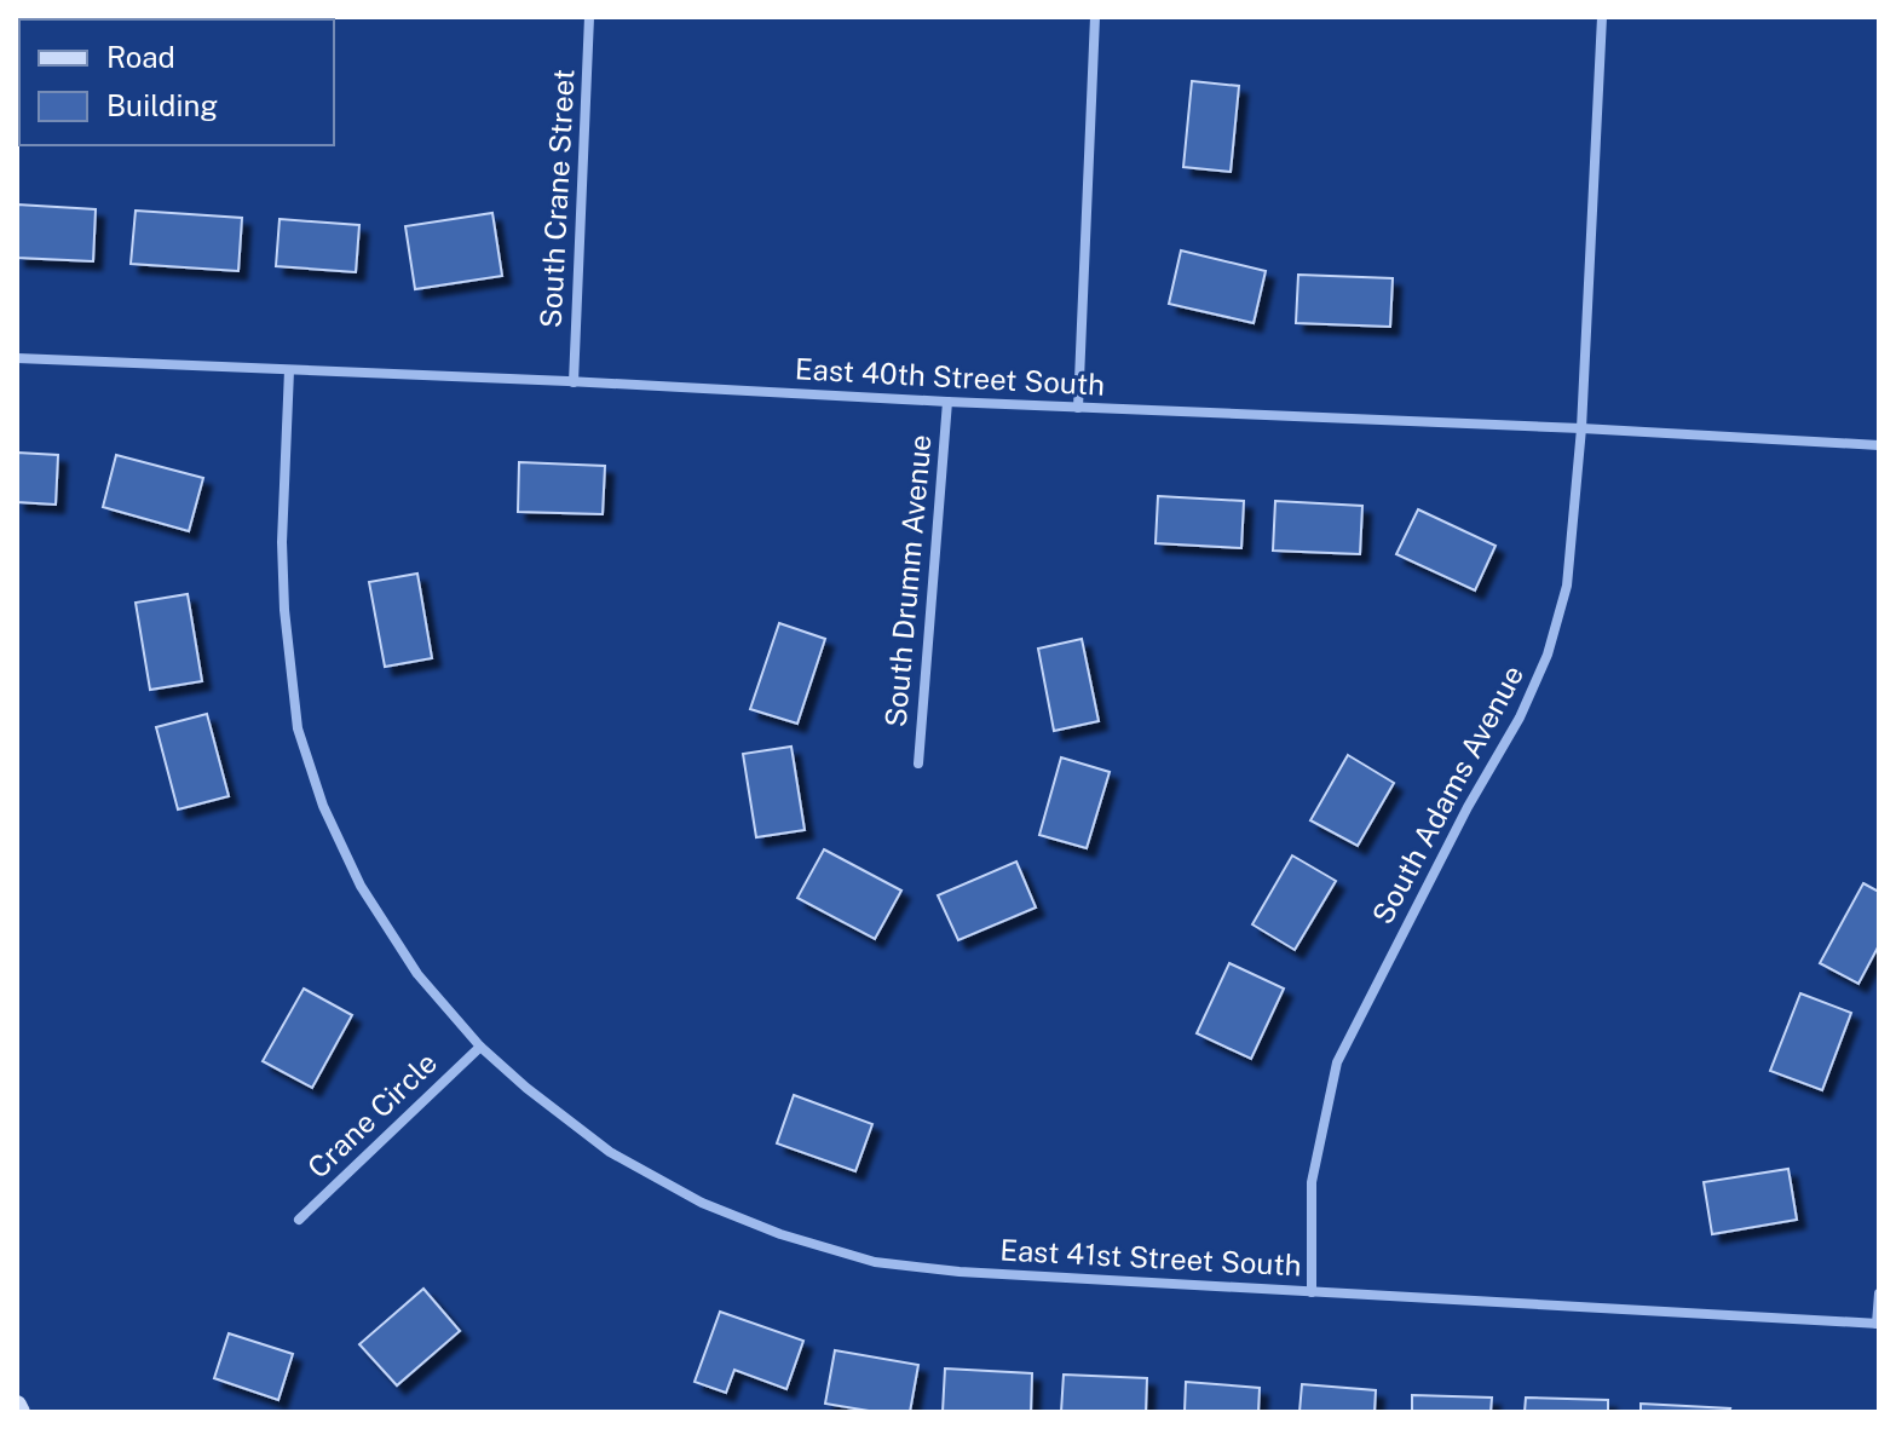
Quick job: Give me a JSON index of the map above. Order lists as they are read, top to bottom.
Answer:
{
  "streets": {
    "street": [
      "South Crane Street",
      "East 40th Street South",
      "South Drumm Avenue",
      "South Adams Avenue",
      "Crane Circle",
      "East 41st Street South"
    ]
  },
  "crossings": [
    ["South Crane Street", "East 40th Street South"],
    ["East 40th Street South", "South Drumm Avenue"],
    ["East 40th Street South", "South Adams Avenue"],
    ["South Adams Avenue", "East 41st Street South"],
    ["Crane Circle", "East 41st Street South"]
  ],
  "legend": ["Road", "Building"]
}
